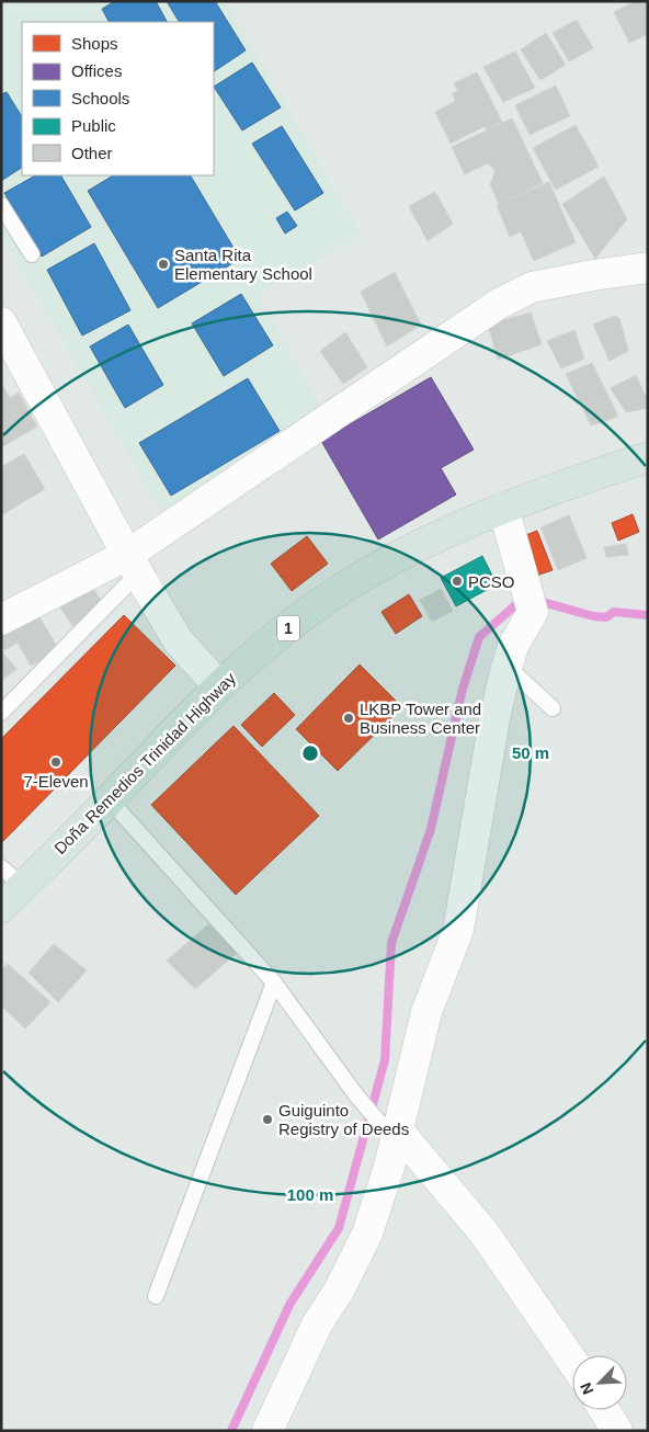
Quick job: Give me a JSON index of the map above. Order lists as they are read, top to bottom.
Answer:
{
  "streets": {
    "highway": ["1", "Doña Remedios Trinidad Highway"]
  },
  "places": [
    "Santa Rita Elementary School",
    "PCSO",
    "LKBP Tower and Business Center",
    "7-Eleven",
    "Guiguinto Registry of Deeds"
  ],
  "legend": [
    "Shops",
    "Offices",
    "Schools",
    "Public",
    "Other"
  ],
  "north": "bottom left",
  "rings": ["50 m", "100 m"]
}
